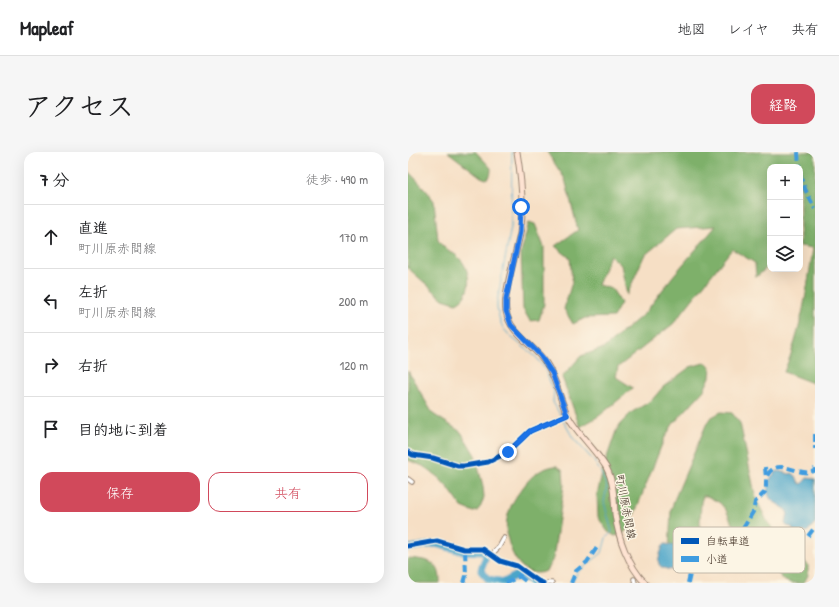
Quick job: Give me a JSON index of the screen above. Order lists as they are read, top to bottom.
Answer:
{
  "streets": {
    "main road": ["町川原赤間線"]
  },
  "legend": ["自転車道", "小道"],
  "page": {
    "header": "Mapleaf",
    "nav": ["地図", "レイヤ", "共有"],
    "title": "アクセス",
    "buttons": [
      "経路",
      ["保存", "共有"]
    ],
    "heading": ["7 分", "徒歩 · 490 m"],
    "map_buttons": ["+", "−"],
    "list": [
      ["直進", "町川原赤間線", "170 m"],
      ["左折", "町川原赤間線", "200 m"],
      ["右折", "120 m"],
      "目的地に到着"
    ]
  }
}
